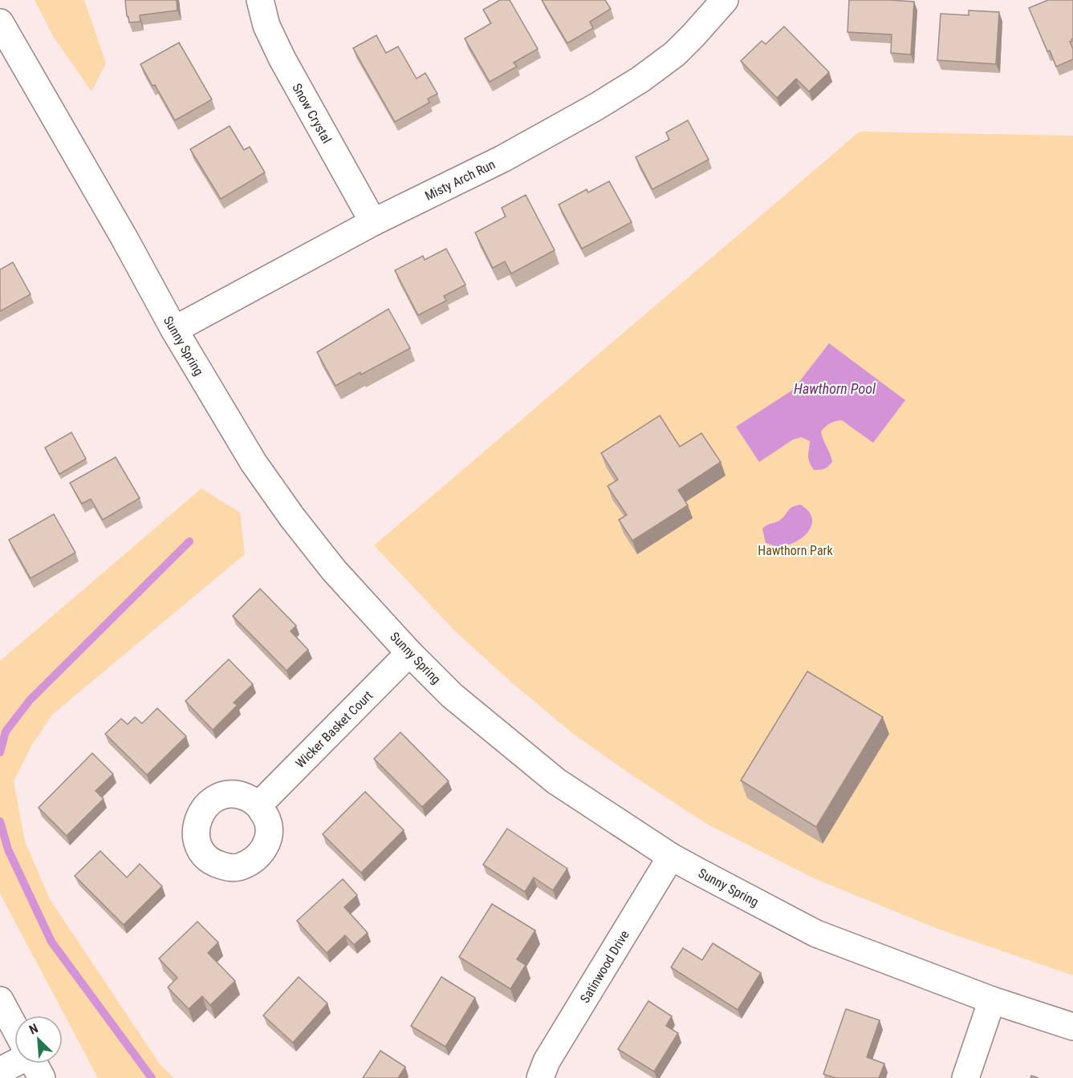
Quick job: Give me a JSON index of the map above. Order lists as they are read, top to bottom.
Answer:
{
  "streets": {
    "street": [
      "Snow Crystal",
      "Misty Arch Run",
      "Sunny Spring",
      "Wicker Basket Court",
      "Satinwood Drive"
    ]
  },
  "crossings": [
    ["Snow Crystal", "Misty Arch Run"],
    ["Misty Arch Run", "Sunny Spring"],
    ["Sunny Spring", "Wicker Basket Court"],
    ["Sunny Spring", "Satinwood Drive"]
  ],
  "water": ["Hawthorn Pool"],
  "parks": ["Hawthorn Park"],
  "north": "top left"
}
